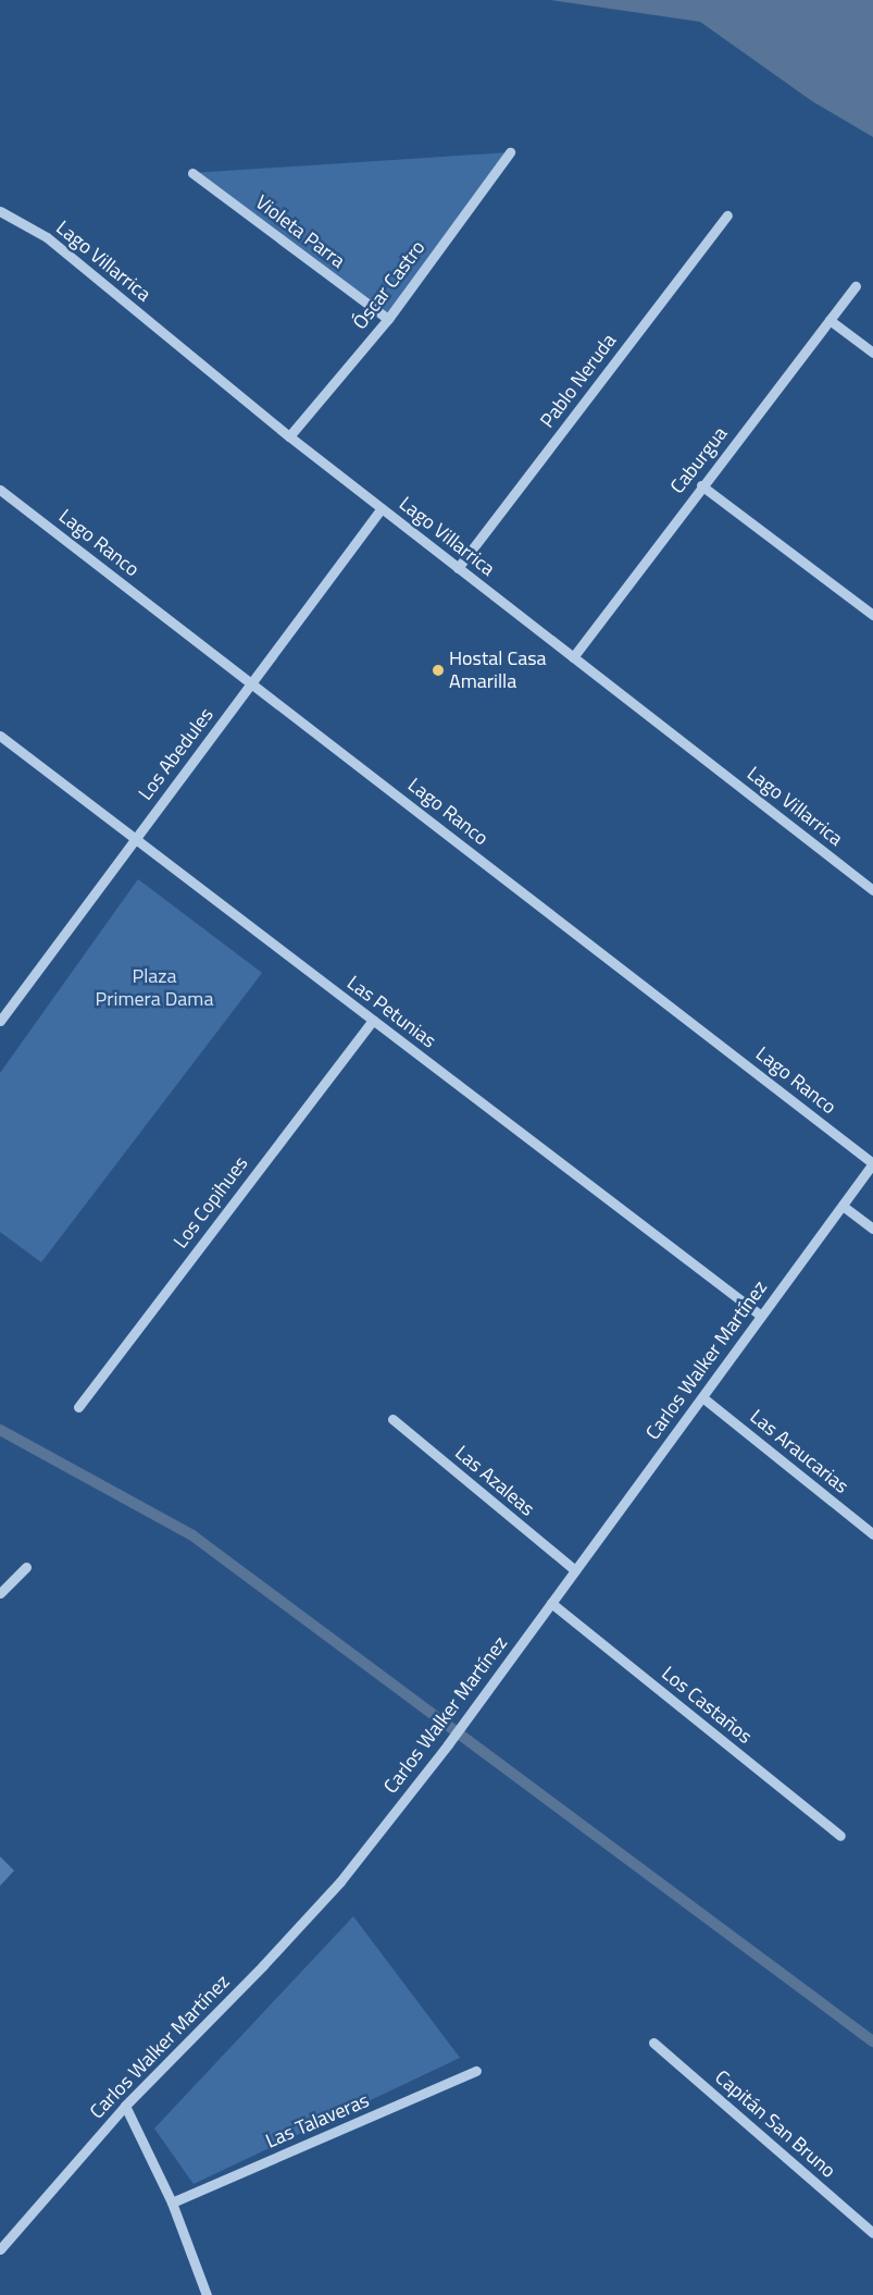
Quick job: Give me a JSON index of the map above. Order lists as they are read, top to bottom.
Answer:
{
  "streets": {
    "street": [
      "Violeta Parra",
      "Lago Villarrica",
      "Óscar Castro",
      "Pablo Neruda",
      "Caburgua",
      "Lago Ranco",
      "Los Abedules",
      "Las Petunias",
      "Los Copihues",
      "Carlos Walker Martínez",
      "Las Araucarias",
      "Las Azaleas",
      "Los Castaños",
      "Las Talaveras",
      "Capitán San Bruno"
    ]
  },
  "crossings": [
    ["Violeta Parra", "Óscar Castro"],
    ["Lago Villarrica", "Óscar Castro"],
    ["Lago Villarrica", "Pablo Neruda"],
    ["Lago Villarrica", "Caburgua"],
    ["Lago Villarrica", "Los Abedules"],
    ["Lago Ranco", "Los Abedules"],
    ["Lago Ranco", "Carlos Walker Martínez"],
    ["Los Abedules", "Las Petunias"],
    ["Las Petunias", "Los Copihues"],
    ["Las Petunias", "Carlos Walker Martínez"],
    ["Carlos Walker Martínez", "Las Araucarias"],
    ["Carlos Walker Martínez", "Las Azaleas"],
    ["Carlos Walker Martínez", "Los Castaños"]
  ],
  "parks": ["Plaza Primera Dama"],
  "places": ["Hostal Casa Amarilla"]
}
